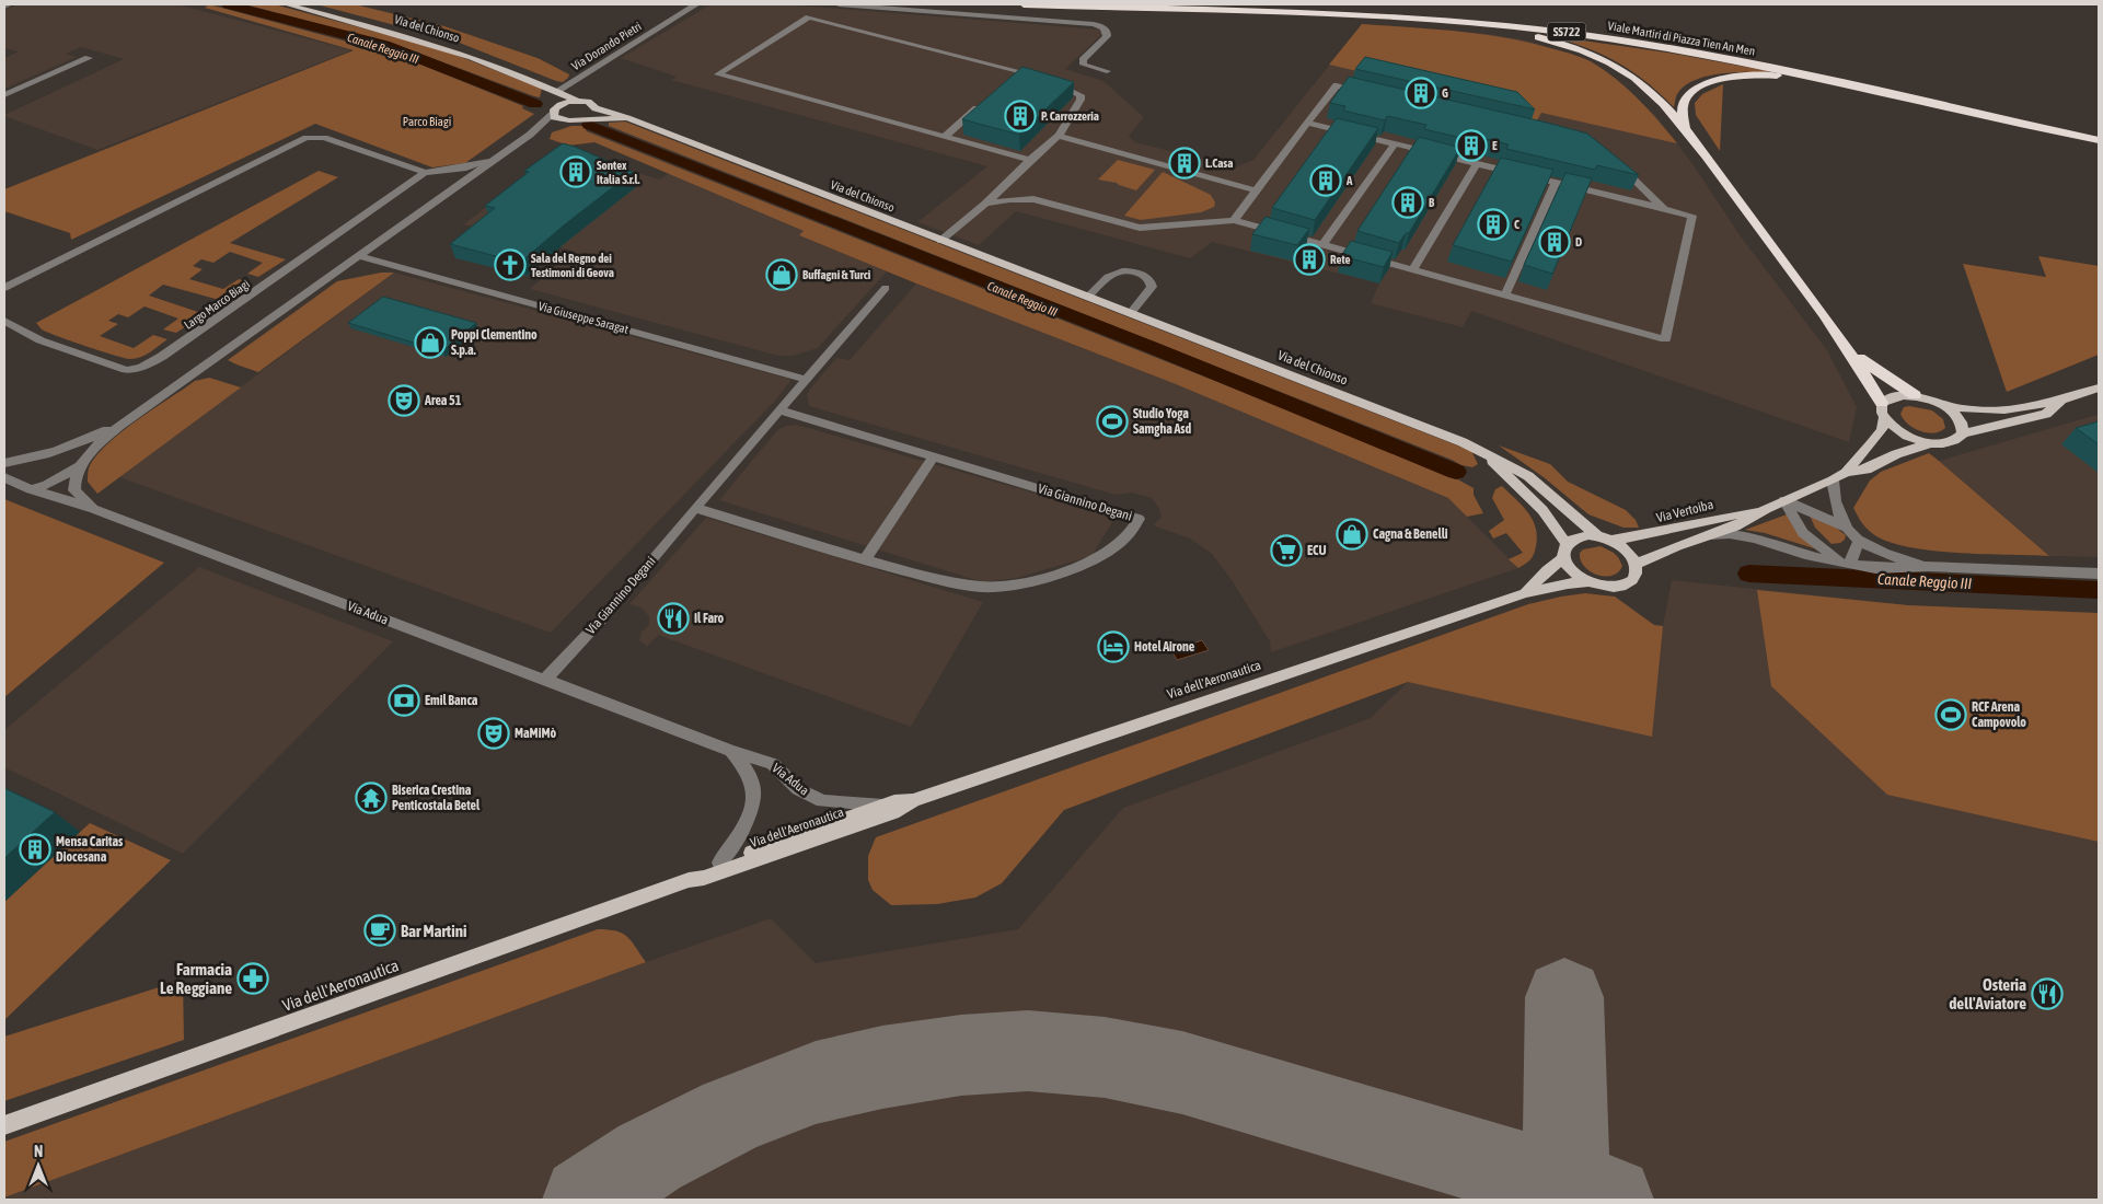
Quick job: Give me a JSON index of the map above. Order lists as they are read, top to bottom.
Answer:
{
  "streets": {
    "highway": ["SS722", "Viale Martiri di Piazza Tien An Men"],
    "main road": ["Via del Chionso", "Via Vertoiba", "Via dell'Aeronautica"],
    "street": [
      "Via Dorando Pietri",
      "Largo Marco Biagi",
      "Via Giuseppe Saragat",
      "Via Giannino Degani",
      "Via Adua"
    ]
  },
  "crossings": [
    ["Via del Chionso", "Via Dorando Pietri"],
    ["Via del Chionso", "Via Vertoiba"],
    ["Via del Chionso", "Via dell'Aeronautica"],
    ["SS722", "Viale Martiri di Piazza Tien An Men"],
    ["SS722", "Via Vertoiba"],
    ["Via Giuseppe Saragat", "Via Giannino Degani"],
    ["Via Giannino Degani", "Via Adua"],
    ["Via Vertoiba", "Via dell'Aeronautica"],
    ["Via Adua", "Via dell'Aeronautica"]
  ],
  "water": ["Canale Reggio III"],
  "parks": ["Parco Biagi"],
  "places": {
    "building": [
      "G",
      "P. Carrozzeria",
      "E",
      "L.Casa",
      "Sontex Italia S.r.l.",
      "A",
      "B",
      "C",
      "D",
      "Rete",
      "Mensa Caritas Diocesana"
    ],
    "church": ["Sala del Regno dei Testimoni di Geova"],
    "shop": ["Buffagni & Turci", "Poppi Clementino S.p.a.", "Cagna & Benelli"],
    "theatre": ["Area 51", "MaMiMò"],
    "sports": ["Studio Yoga Samgha Asd", "RCF Arena Campovolo"],
    "supermarket": ["ECU"],
    "restaurant": ["Il Faro", "Osteria dell'Aviatore"],
    "hotel": ["Hotel Airone"],
    "bank": ["Emil Banca"],
    "temple": ["Biserica Crestina Penticostala Betel"],
    "cafe": ["Bar Martini"],
    "pharmacy": ["Farmacia Le Reggiane"]
  },
  "north": "top"
}
